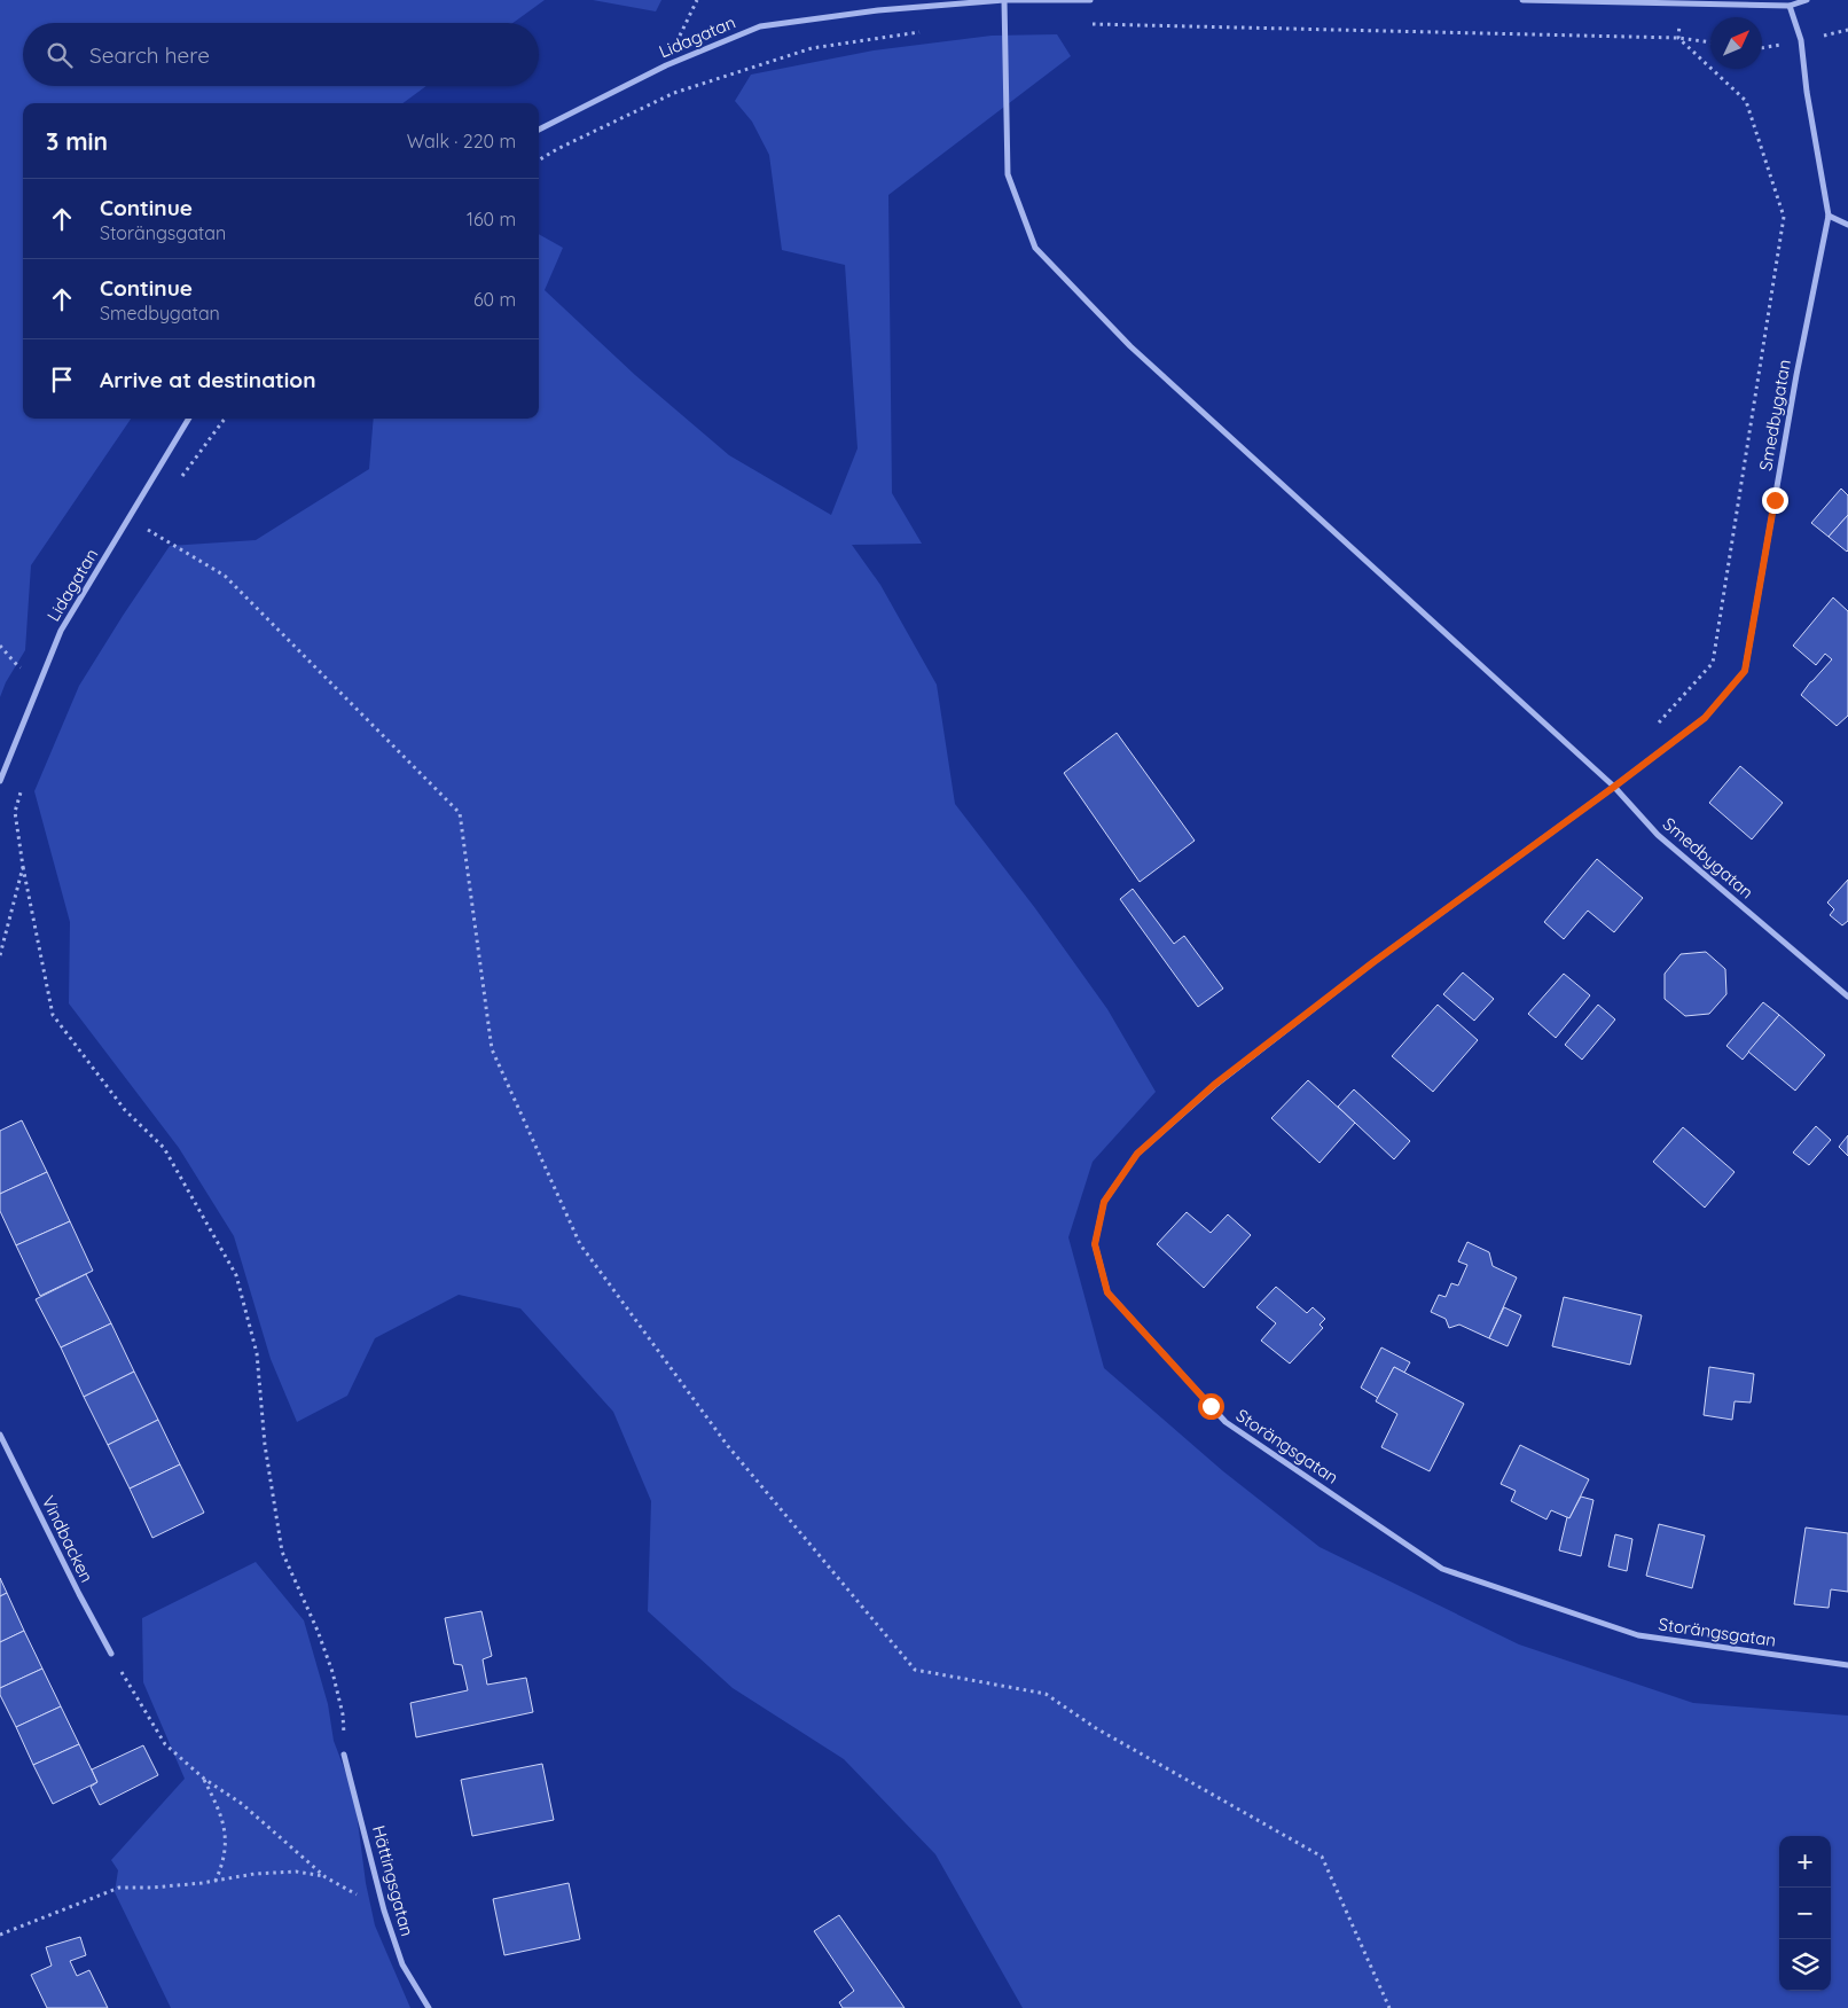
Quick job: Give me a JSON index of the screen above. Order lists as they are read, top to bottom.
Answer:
{
  "streets": {
    "street": [
      "Lidagatan",
      "Smedbygatan",
      "Storängsgatan",
      "Vindbacken",
      "Hättingsgatan"
    ]
  },
  "crossings": [
    ["Smedbygatan", "Storängsgatan"]
  ],
  "north": "top right",
  "page": {
    "search": "Search here",
    "heading": ["3 min", "Walk · 220 m"],
    "list": [
      ["Continue", "Storängsgatan", "160 m"],
      ["Continue", "Smedbygatan", "60 m"],
      "Arrive at destination"
    ],
    "map_buttons": ["+", "−"]
  }
}
